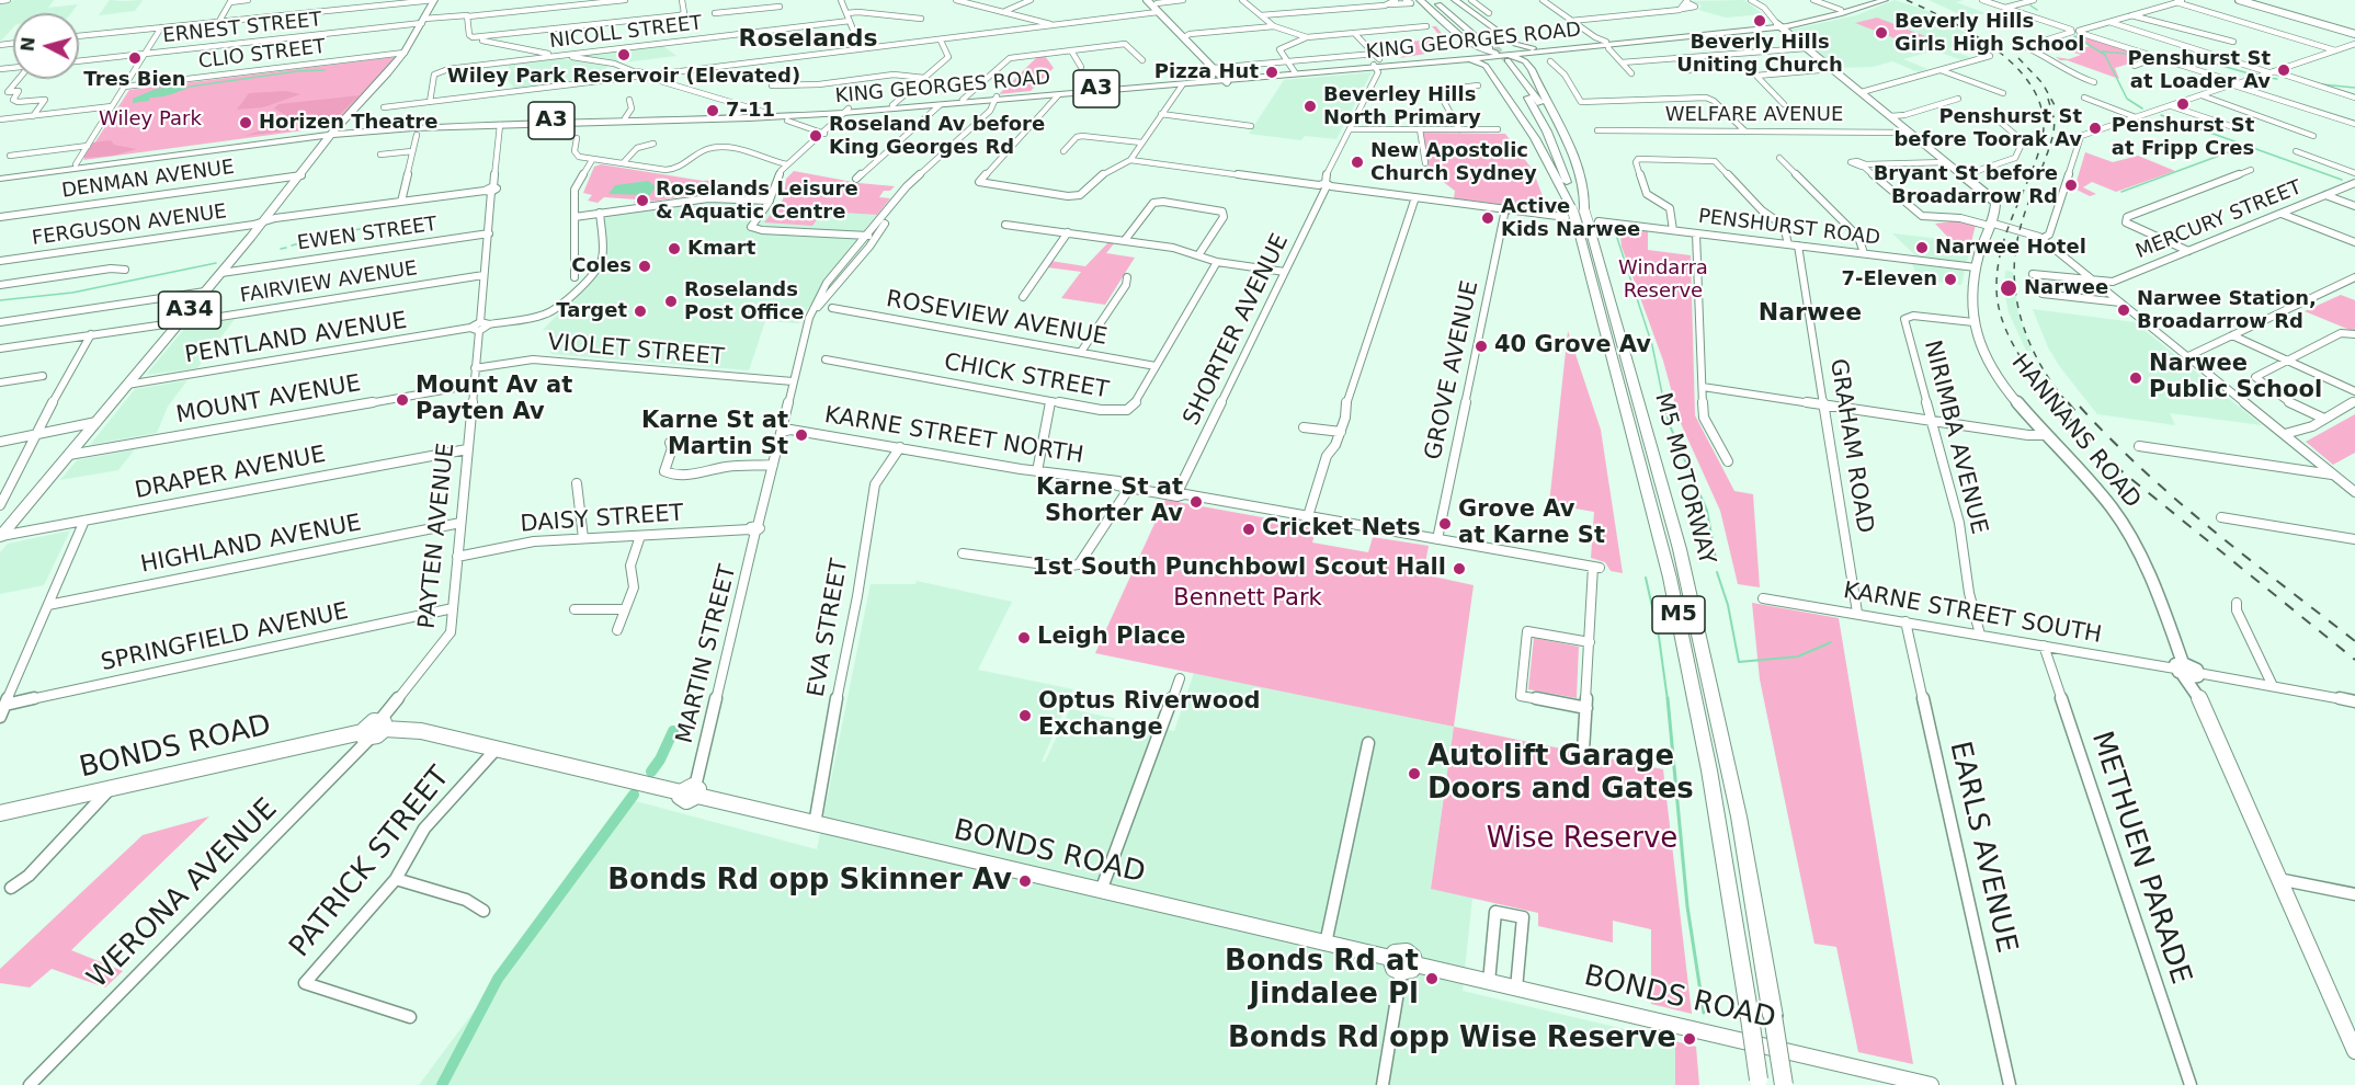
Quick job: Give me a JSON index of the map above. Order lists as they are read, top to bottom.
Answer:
{
  "streets": {
    "highway": [
      "KING GEORGES ROAD",
      "A3",
      "A34",
      "M5 MOTORWAY",
      "M5"
    ],
    "main road": ["HANNANS ROAD", "BONDS ROAD"],
    "street": [
      "ERNEST STREET",
      "NICOLL STREET",
      "CLIO STREET",
      "WELFARE AVENUE",
      "DENMAN AVENUE",
      "MERCURY STREET",
      "FERGUSON AVENUE",
      "PENSHURST ROAD",
      "EWEN STREET",
      "FAIRVIEW AVENUE",
      "ROSEVIEW AVENUE",
      "SHORTER AVENUE",
      "PENTLAND AVENUE",
      "VIOLET STREET",
      "GROVE AVENUE",
      "CHICK STREET",
      "MOUNT AVENUE",
      "KARNE STREET NORTH",
      "NIRIMBA AVENUE",
      "GRAHAM ROAD",
      "DRAPER AVENUE",
      "DAISY STREET",
      "PAYTEN AVENUE",
      "HIGHLAND AVENUE",
      "KARNE STREET SOUTH",
      "EVA STREET",
      "SPRINGFIELD AVENUE",
      "MARTIN STREET",
      "EARLS AVENUE",
      "METHUEN PARADE",
      "PATRICK STREET",
      "WERONA AVENUE"
    ]
  },
  "crossings": [
    ["ERNEST STREET", "A34"],
    ["KING GEORGES ROAD", "A34"],
    ["KING GEORGES ROAD", "SHORTER AVENUE"],
    ["KING GEORGES ROAD", "M5 MOTORWAY"],
    ["KING GEORGES ROAD", "PAYTEN AVENUE"],
    ["CLIO STREET", "A34"],
    ["DENMAN AVENUE", "A34"],
    ["FERGUSON AVENUE", "A34"],
    ["FERGUSON AVENUE", "PAYTEN AVENUE"],
    ["PENSHURST ROAD", "HANNANS ROAD"],
    ["PENSHURST ROAD", "GRAHAM ROAD"],
    ["PENSHURST ROAD", "M5 MOTORWAY"],
    ["EWEN STREET", "A34"],
    ["EWEN STREET", "PAYTEN AVENUE"],
    ["FAIRVIEW AVENUE", "A34"],
    ["FAIRVIEW AVENUE", "PAYTEN AVENUE"],
    ["A34", "PENTLAND AVENUE"],
    ["A34", "MOUNT AVENUE"],
    ["A34", "DRAPER AVENUE"],
    ["ROSEVIEW AVENUE", "CHICK STREET"],
    ["SHORTER AVENUE", "KARNE STREET NORTH"],
    ["PENTLAND AVENUE", "PAYTEN AVENUE"],
    ["VIOLET STREET", "PAYTEN AVENUE"],
    ["VIOLET STREET", "MARTIN STREET"],
    ["GROVE AVENUE", "KARNE STREET NORTH"],
    ["MOUNT AVENUE", "PAYTEN AVENUE"],
    ["HANNANS ROAD", "NIRIMBA AVENUE"],
    ["HANNANS ROAD", "KARNE STREET SOUTH"],
    ["KARNE STREET NORTH", "EVA STREET"],
    ["KARNE STREET NORTH", "MARTIN STREET"],
    ["NIRIMBA AVENUE", "KARNE STREET SOUTH"],
    ["GRAHAM ROAD", "KARNE STREET SOUTH"],
    ["DRAPER AVENUE", "PAYTEN AVENUE"],
    ["M5 MOTORWAY", "M5"],
    ["DAISY STREET", "PAYTEN AVENUE"],
    ["DAISY STREET", "MARTIN STREET"],
    ["PAYTEN AVENUE", "HIGHLAND AVENUE"],
    ["PAYTEN AVENUE", "SPRINGFIELD AVENUE"],
    ["PAYTEN AVENUE", "BONDS ROAD"],
    ["KARNE STREET SOUTH", "EARLS AVENUE"],
    ["KARNE STREET SOUTH", "METHUEN PARADE"],
    ["EVA STREET", "BONDS ROAD"],
    ["MARTIN STREET", "BONDS ROAD"],
    ["BONDS ROAD", "PATRICK STREET"],
    ["BONDS ROAD", "WERONA AVENUE"]
  ],
  "districts": ["Roselands", "Narwee"],
  "parks": [
    "Wiley Park",
    "Windarra Reserve",
    "Bennett Park",
    "Wise Reserve"
  ],
  "places": [
    "Beverly Hills Uniting Church",
    "Beverly Hills Girls High School",
    "Wiley Park Reservoir (Elevated)",
    "Tres Bien",
    "Penshurst St at Loader Av",
    "Pizza Hut",
    "Penshurst St at Fripp Cres",
    "Beverley Hills North Primary",
    "7-11",
    "Horizen Theatre",
    "Penshurst St before Toorak Av",
    "Roseland Av before King Georges Rd",
    "New Apostolic Church Sydney",
    "Bryant St before Broadarrow Rd",
    "Roselands Leisure & Aquatic Centre",
    "Active Kids Narwee",
    "Narwee Hotel",
    "Kmart",
    "Coles",
    "7-Eleven",
    "Narwee",
    "Roselands Post Office",
    "Narwee Station, Broadarrow Rd",
    "Target",
    "40 Grove Av",
    "Narwee Public School",
    "Mount Av at Payten Av",
    "Karne St at Martin St",
    "Karne St at Shorter Av",
    "Grove Av at Karne St",
    "Cricket Nets",
    "1st South Punchbowl Scout Hall",
    "Leigh Place",
    "Optus Riverwood Exchange",
    "Autolift Garage Doors and Gates",
    "Bonds Rd opp Skinner Av",
    "Bonds Rd at Jindalee Pl",
    "Bonds Rd opp Wise Reserve"
  ],
  "north": "left"
}
